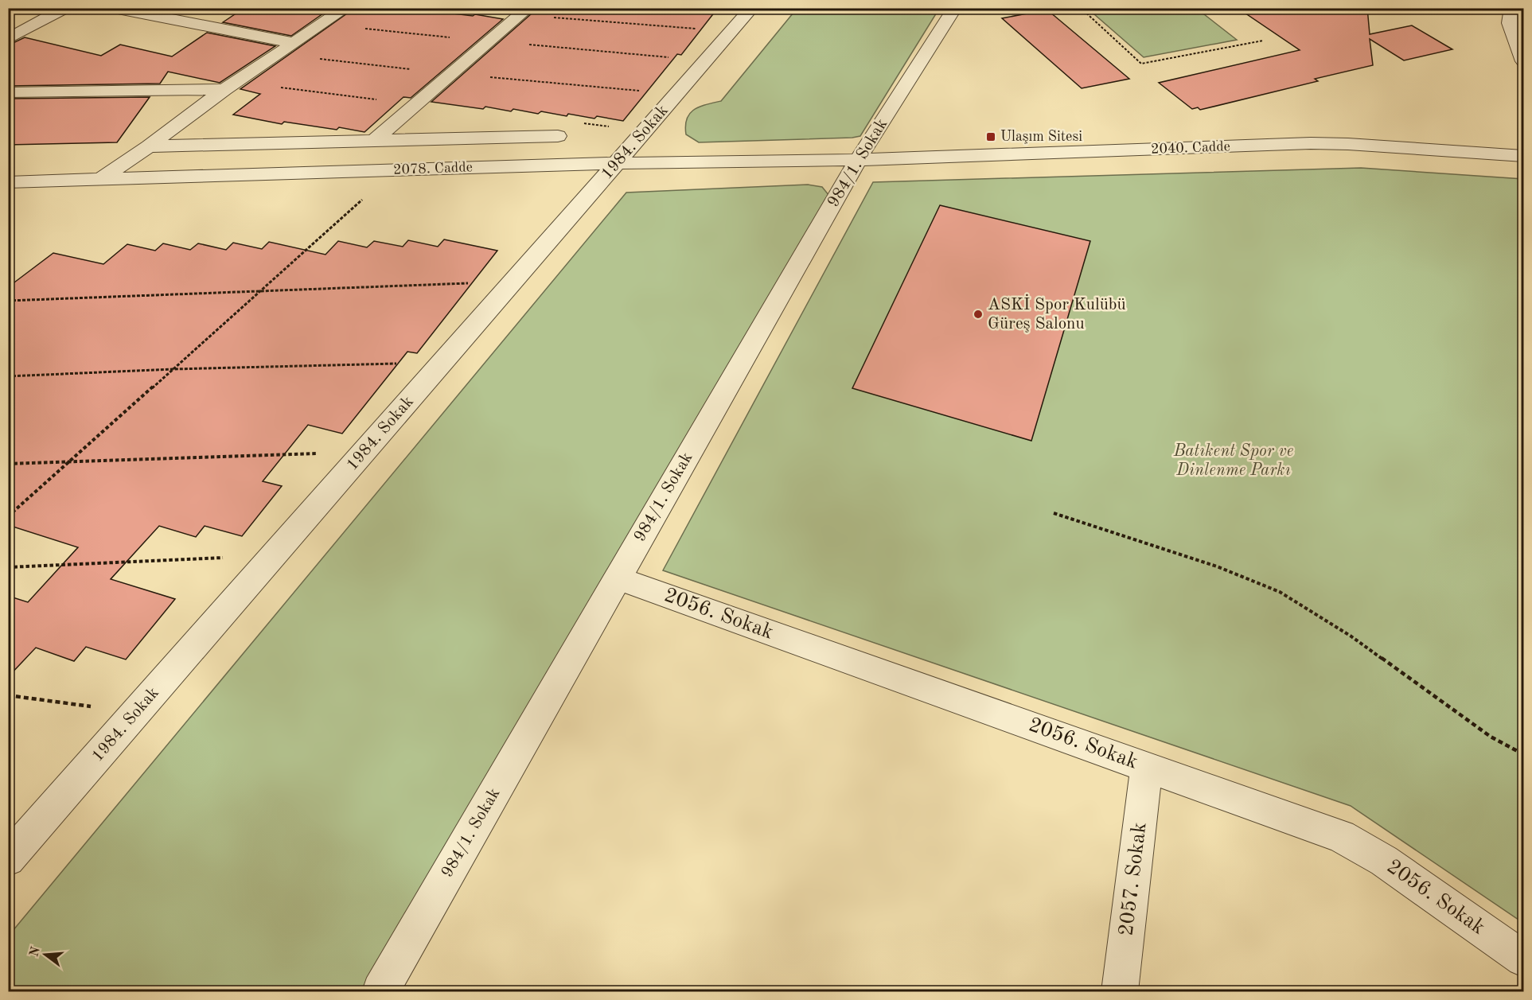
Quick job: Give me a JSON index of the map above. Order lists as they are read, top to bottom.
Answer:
{
  "streets": {
    "street": [
      "1984. Sokak",
      "2040. Cadde",
      "984/1. Sokak",
      "2078. Cadde",
      "2056. Sokak",
      "2057. Sokak"
    ]
  },
  "crossings": [
    ["1984. Sokak", "2078. Cadde"],
    ["2040. Cadde", "984/1. Sokak"],
    ["2040. Cadde", "2078. Cadde"],
    ["984/1. Sokak", "2078. Cadde"],
    ["984/1. Sokak", "2056. Sokak"],
    ["2056. Sokak", "2057. Sokak"]
  ],
  "parks": ["Batıkent Spor ve Dinlenme Parkı"],
  "places": {
    "transit": ["Ulaşım Sitesi"],
    "other": ["ASKİ Spor Kulübü Güreş Salonu"]
  },
  "north": "left"
}
